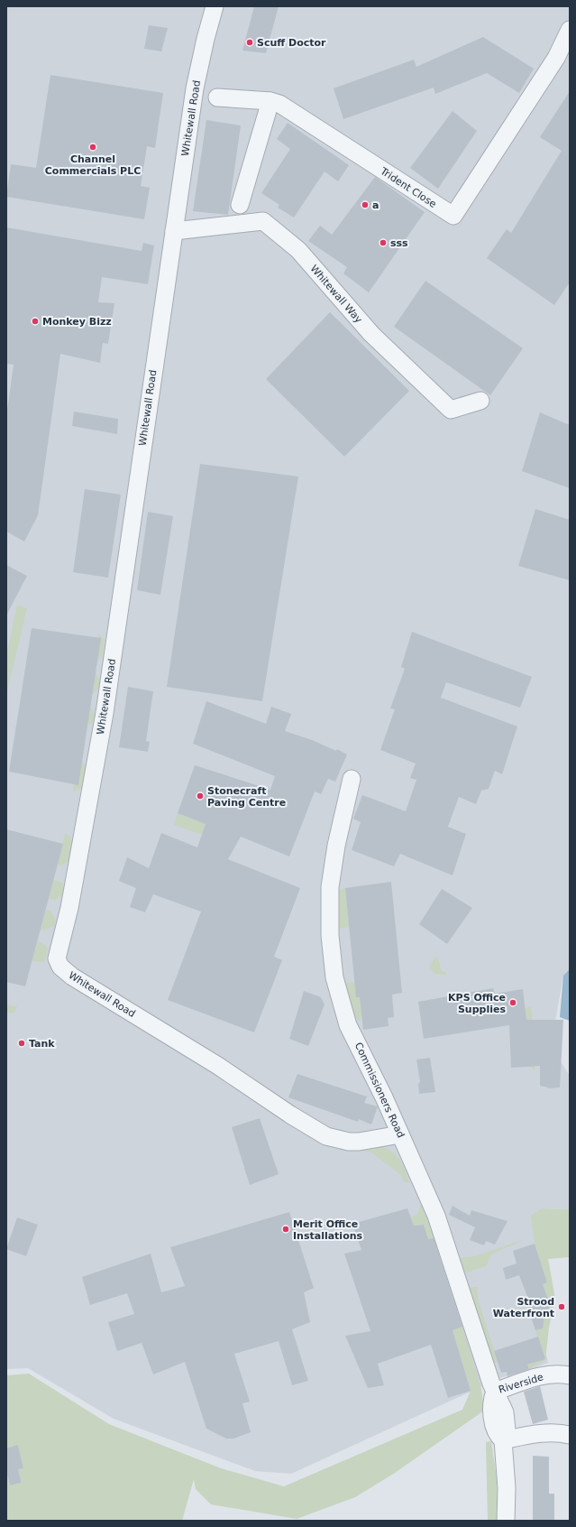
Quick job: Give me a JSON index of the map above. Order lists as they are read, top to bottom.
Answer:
{
  "streets": {
    "street": [
      "Whitewall Road",
      "Trident Close",
      "Whitewall Way",
      "Commissioners Road",
      "Riverside"
    ]
  },
  "crossings": [
    ["Whitewall Road", "Whitewall Way"],
    ["Whitewall Road", "Commissioners Road"],
    ["Commissioners Road", "Riverside"]
  ],
  "places": [
    "Scuff Doctor",
    "Channel Commercials PLC",
    "a",
    "sss",
    "Monkey Bizz",
    "Stonecraft Paving Centre",
    "KPS Office Supplies",
    "Tank",
    "Merit Office Installations",
    "Strood Waterfront"
  ]
}
